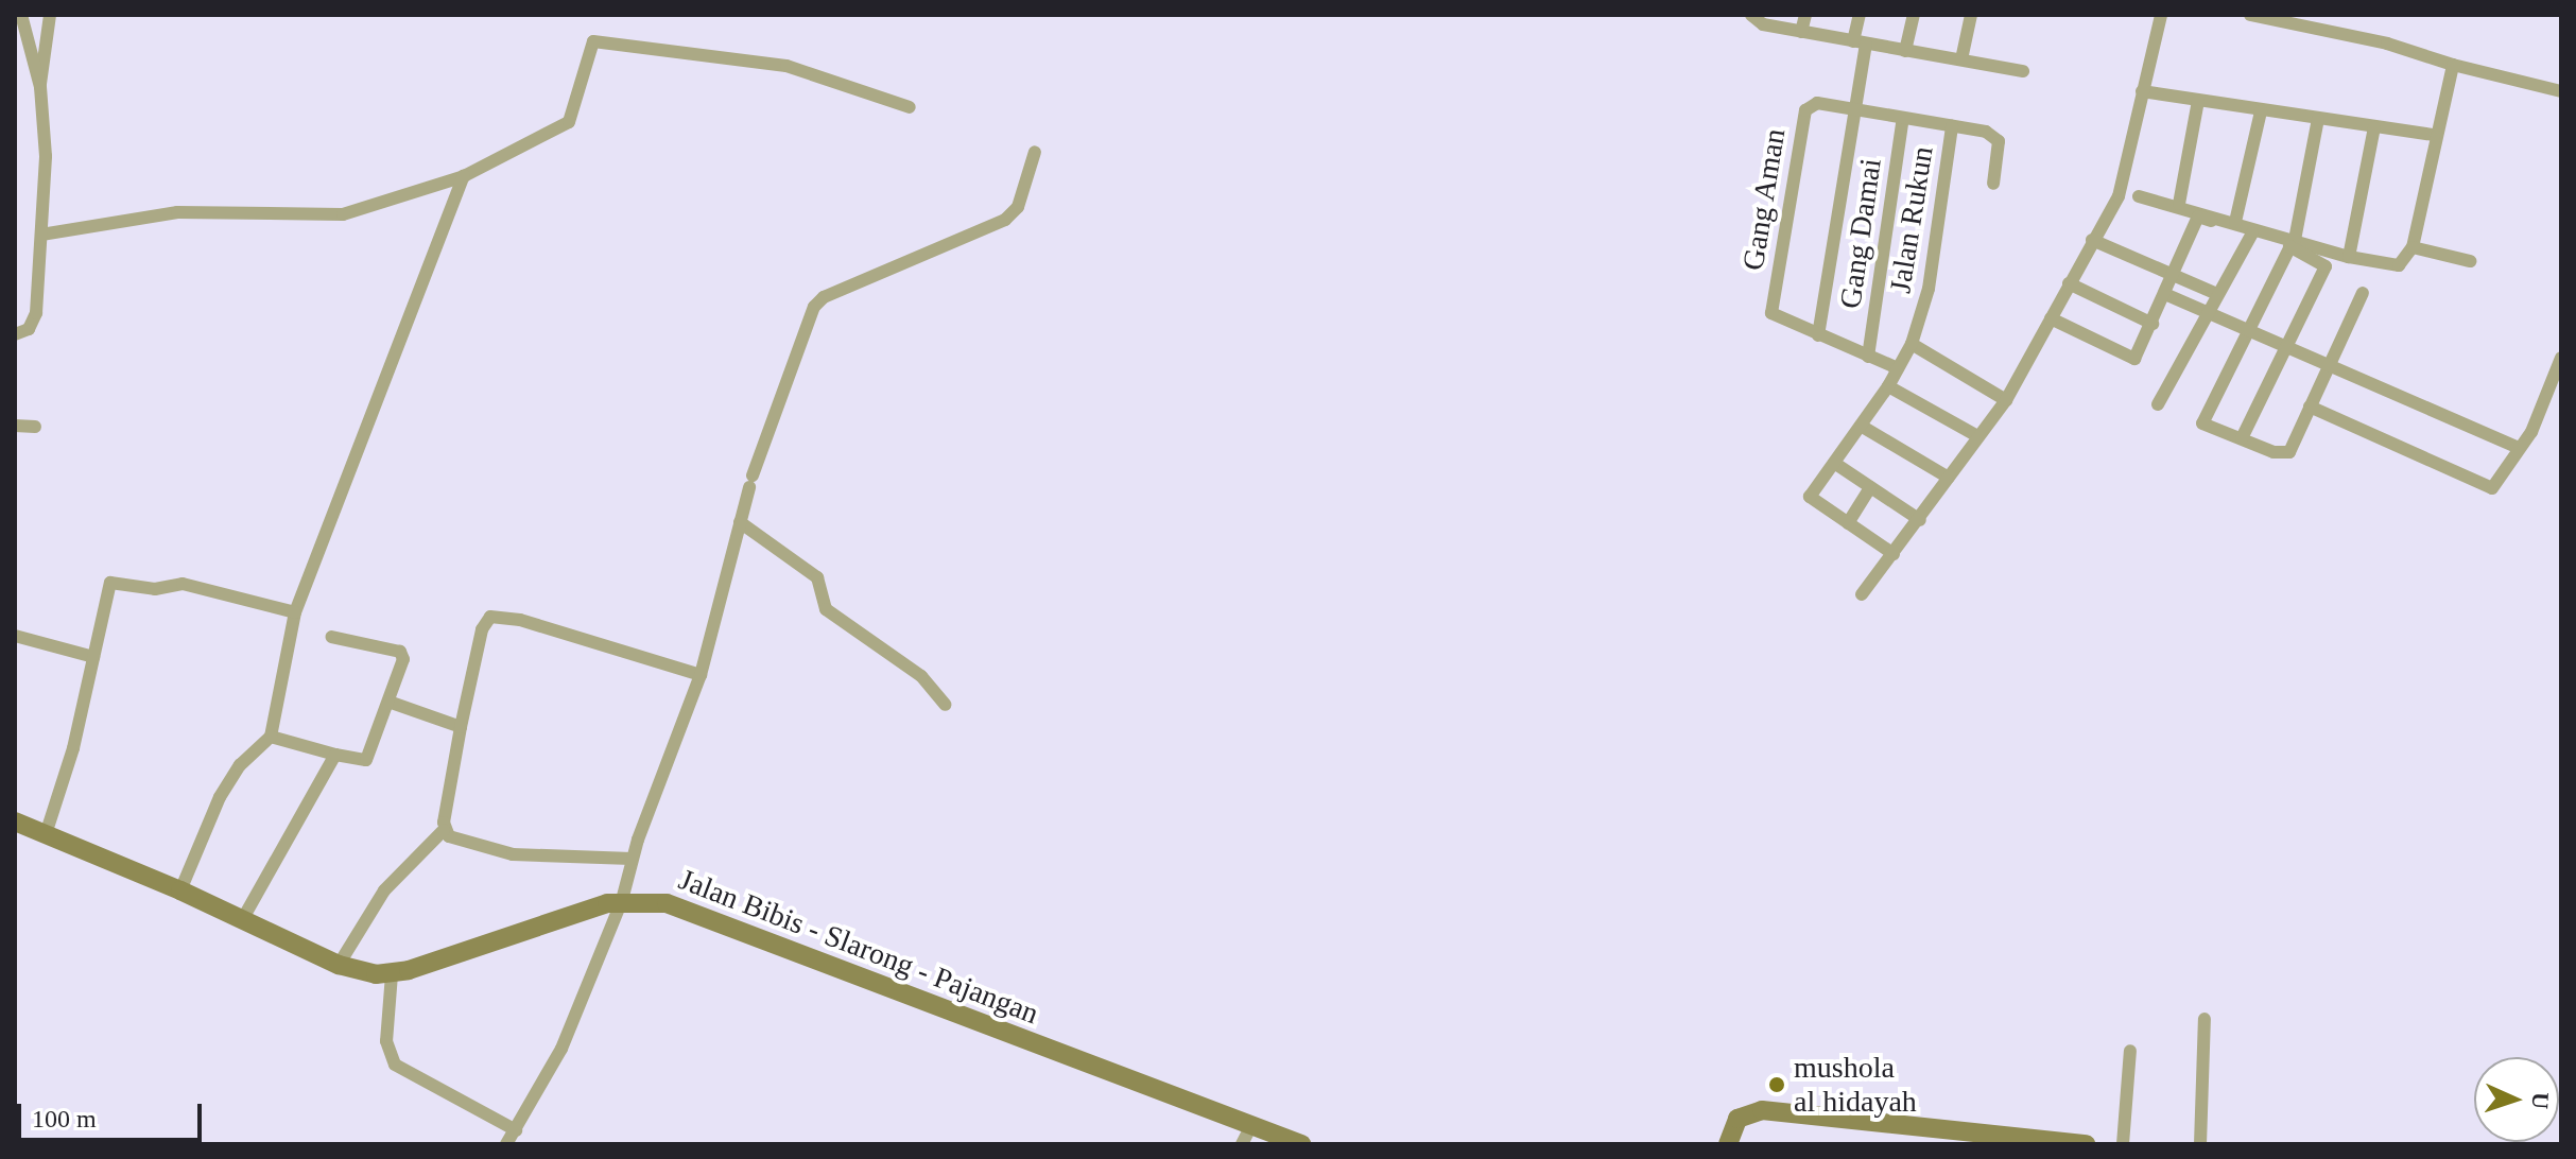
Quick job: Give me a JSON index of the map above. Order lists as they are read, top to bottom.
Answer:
{
  "streets": {
    "main road": ["Jalan Bibis - Slarong - Pajangan"],
    "street": ["Gang Aman", "Jalan Rukun", "Gang Damai"]
  },
  "places": ["mushola al hidayah"],
  "scale_bar": "100 m",
  "north": "right"
}
